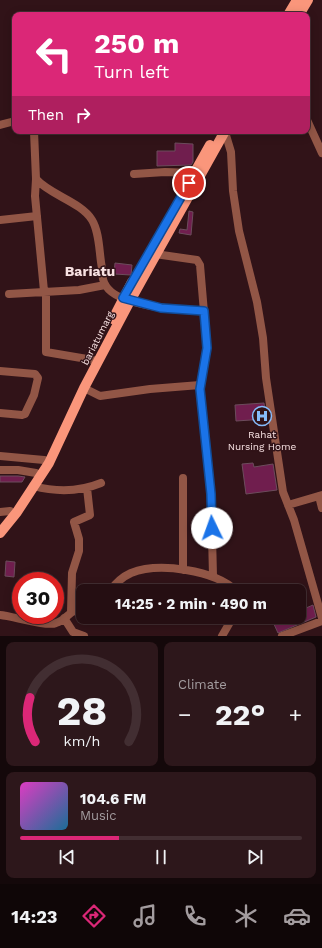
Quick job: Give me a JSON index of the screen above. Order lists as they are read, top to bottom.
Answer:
{
  "streets": {
    "main road": ["bariatumarg"]
  },
  "districts": ["Bariatu"],
  "places": {
    "hospital": ["Rahat Nursing Home"]
  },
  "page": {
    "turn": ["250 m", "Turn left"],
    "then": "Then",
    "limit": "30",
    "trip": "14:25 · 2 min · 490 m",
    "tile": "Climate",
    "heat": ["−", "22°", "+"],
    "song": ["104.6 FM", "Music"],
    "tabs": "14:23",
    "gauge": ["28", "km/h"]
  }
}
